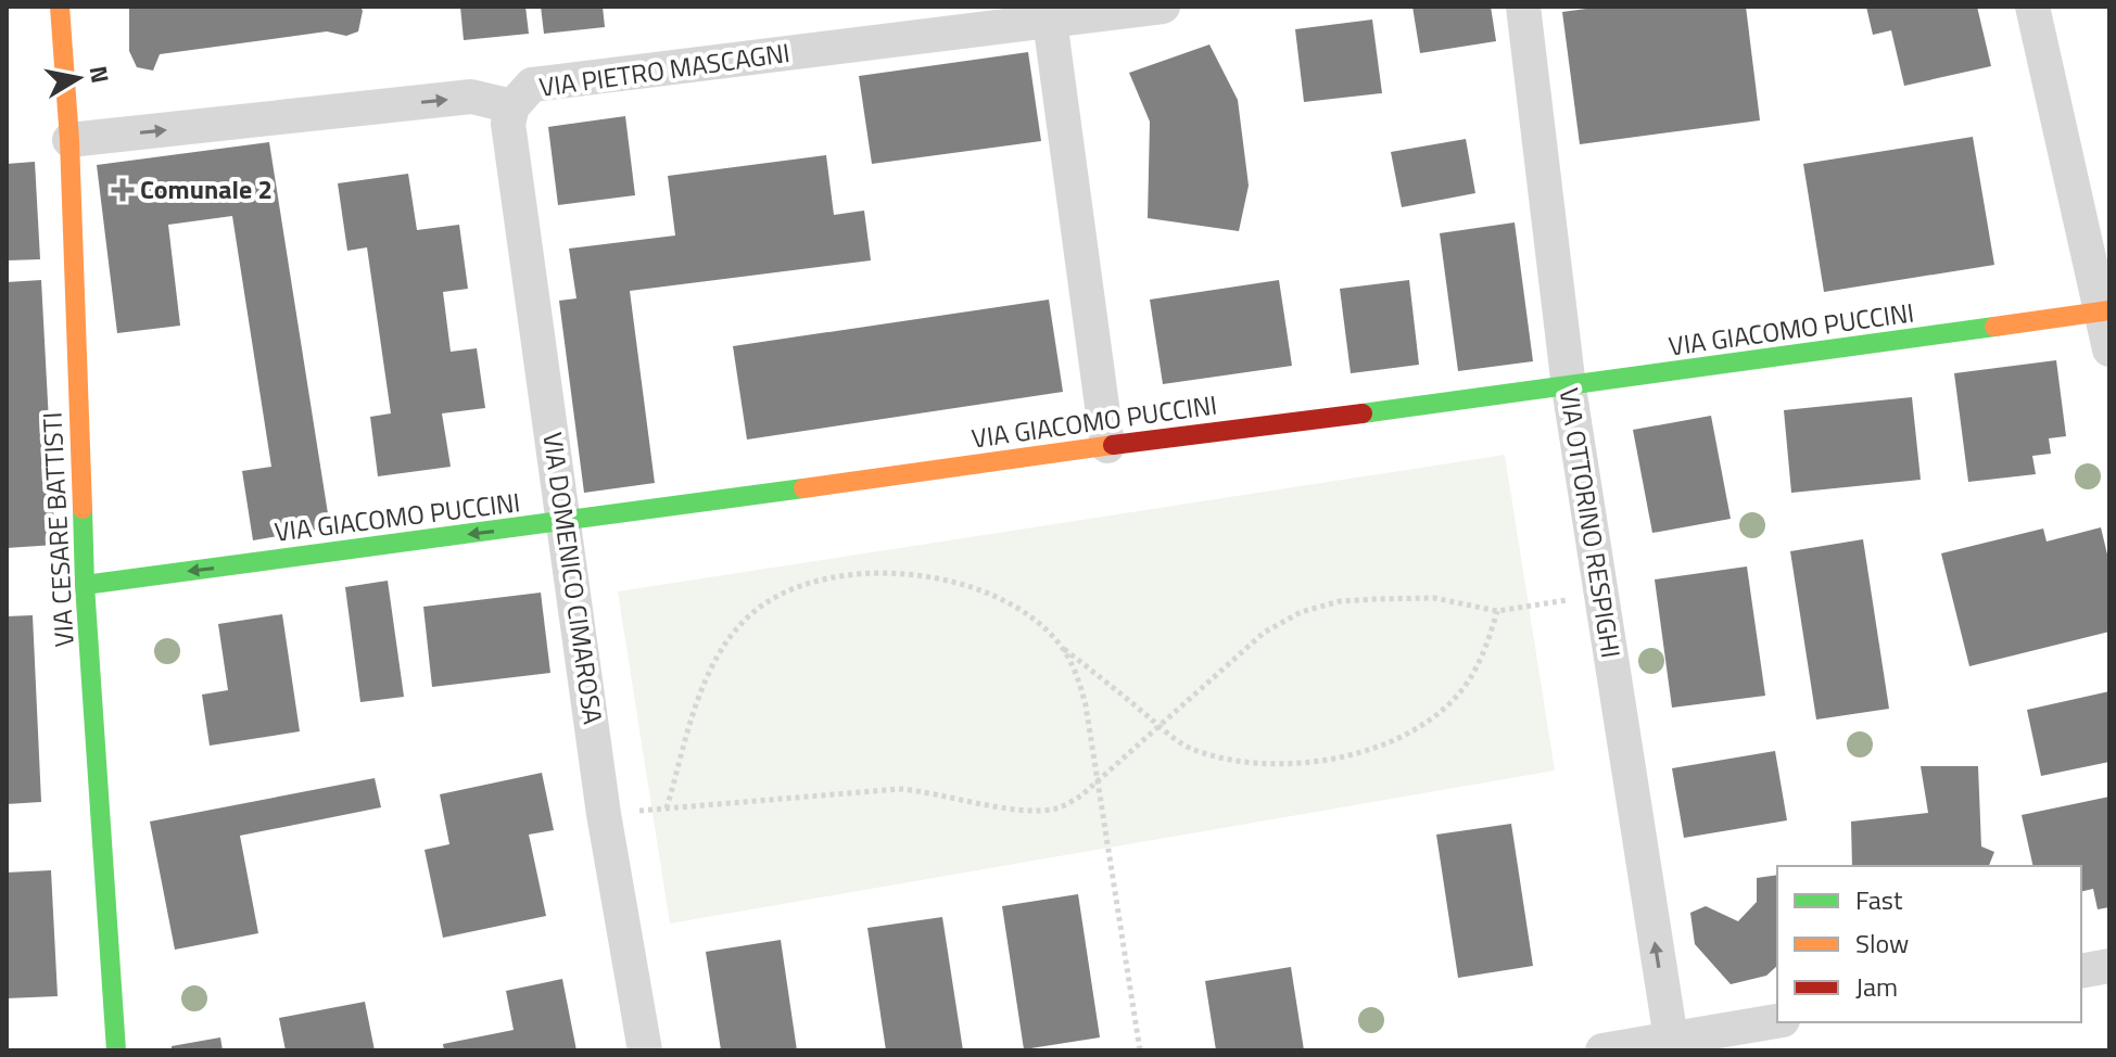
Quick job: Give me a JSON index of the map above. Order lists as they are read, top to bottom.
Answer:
{
  "streets": {
    "street": [
      "VIA PIETRO MASCAGNI",
      "VIA GIACOMO PUCCINI",
      "VIA OTTORINO RESPIGHI",
      "VIA CESARE BATTISTI",
      "VIA DOMENICO CIMAROSA"
    ]
  },
  "crossings": [
    ["VIA PIETRO MASCAGNI", "VIA CESARE BATTISTI"],
    ["VIA PIETRO MASCAGNI", "VIA DOMENICO CIMAROSA"],
    ["VIA GIACOMO PUCCINI", "VIA OTTORINO RESPIGHI"],
    ["VIA GIACOMO PUCCINI", "VIA CESARE BATTISTI"],
    ["VIA GIACOMO PUCCINI", "VIA DOMENICO CIMAROSA"]
  ],
  "one_way": ["VIA PIETRO MASCAGNI", "VIA OTTORINO RESPIGHI"],
  "places": {
    "health": ["Comunale 2"]
  },
  "legend": ["Fast", "Slow", "Jam"],
  "north": "right"
}
